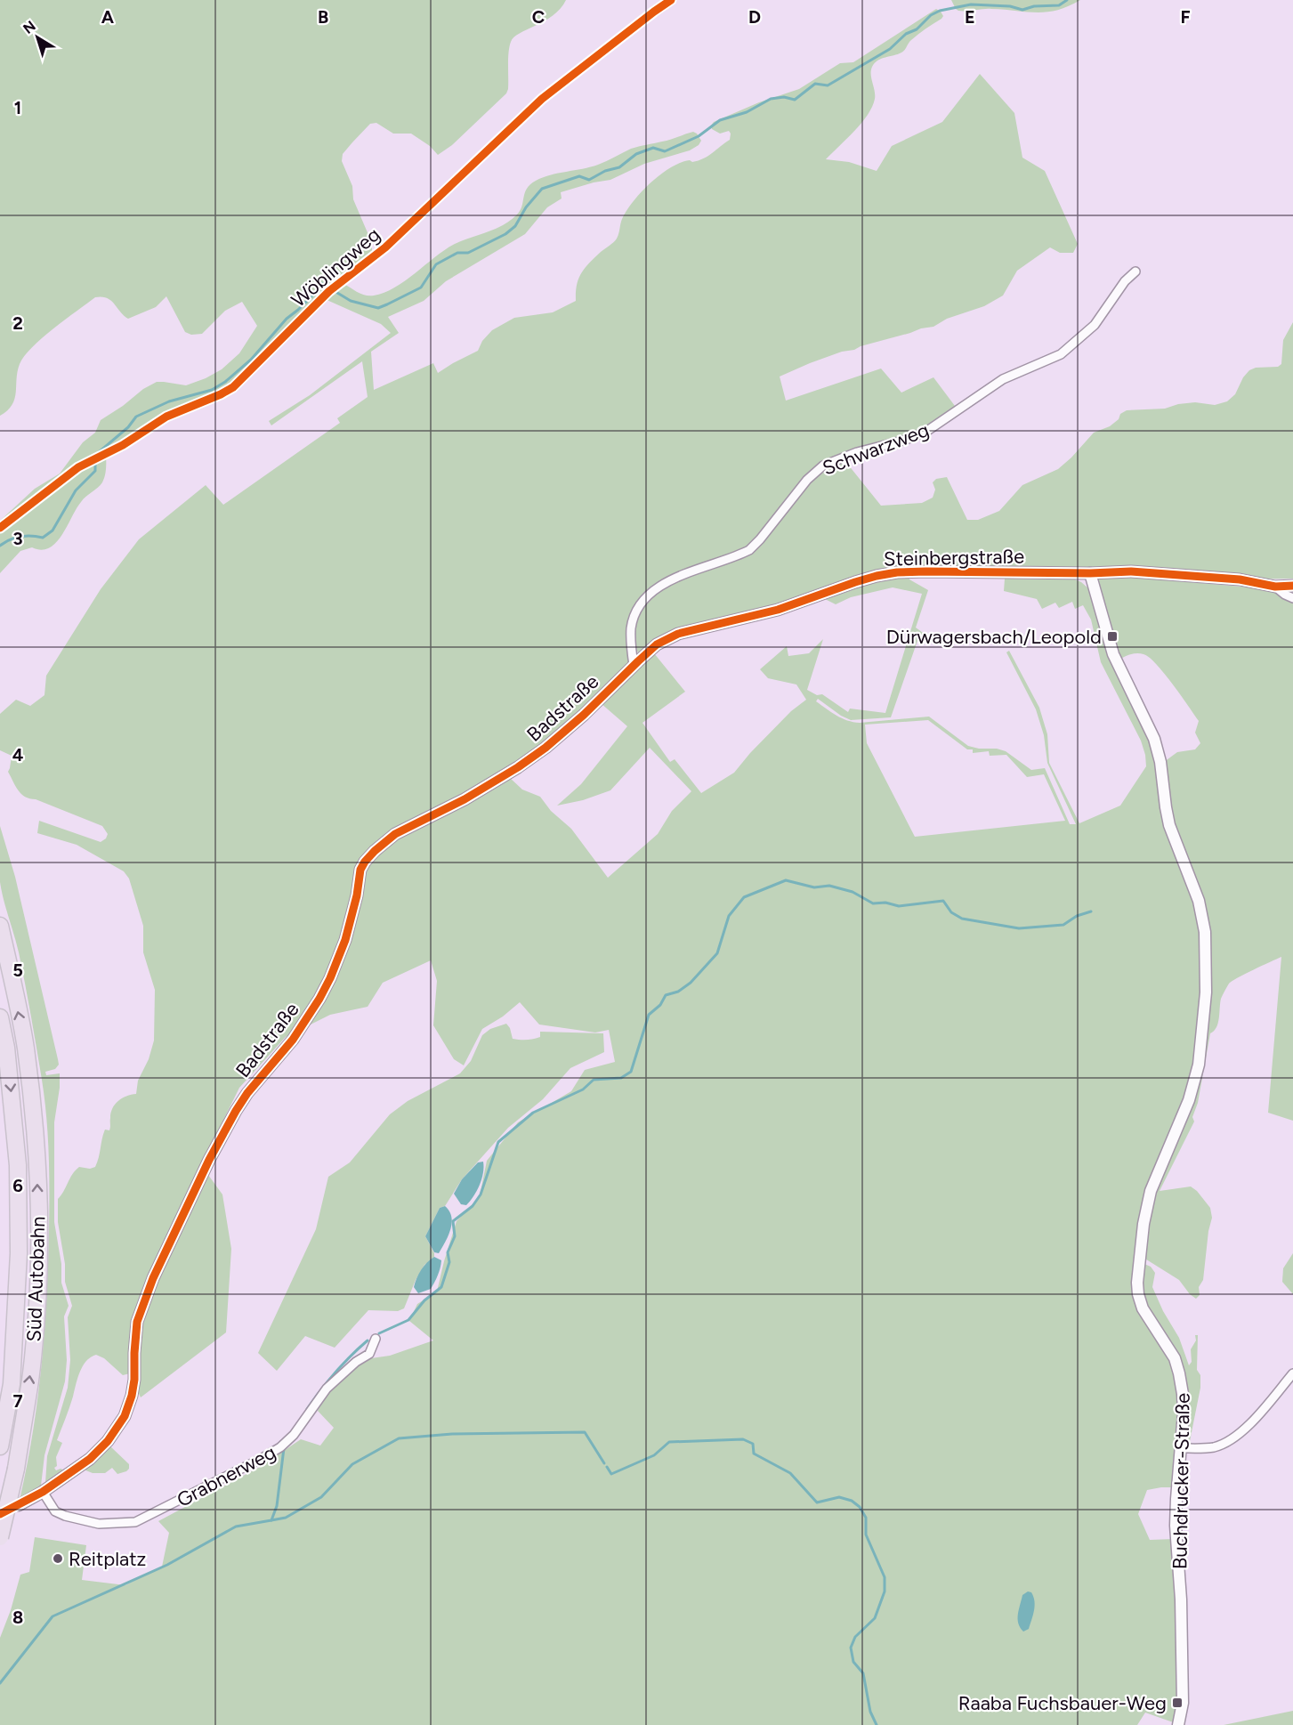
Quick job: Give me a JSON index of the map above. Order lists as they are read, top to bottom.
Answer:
{
  "streets": {
    "highway": ["Süd Autobahn"],
    "street": [
      "Wöblingweg",
      "Schwarzweg",
      "Steinbergstraße",
      "Badstraße",
      "Grabnerweg",
      "Buchdrucker-Straße"
    ]
  },
  "crossings": [
    ["Schwarzweg", "Steinbergstraße"],
    ["Schwarzweg", "Badstraße"],
    ["Steinbergstraße", "Badstraße"],
    ["Steinbergstraße", "Buchdrucker-Straße"],
    ["Badstraße", "Grabnerweg"]
  ],
  "places": {
    "transit": ["Dürwagersbach/Leopold", "Raaba Fuchsbauer-Weg"],
    "other": ["Reitplatz"]
  },
  "north": "top left",
  "grid": {
    "columns": [
      "A",
      "B",
      "C",
      "D",
      "E",
      "F"
    ],
    "rows": [
      "1",
      "2",
      "3",
      "4",
      "5",
      "6",
      "7",
      "8"
    ]
  }
}
